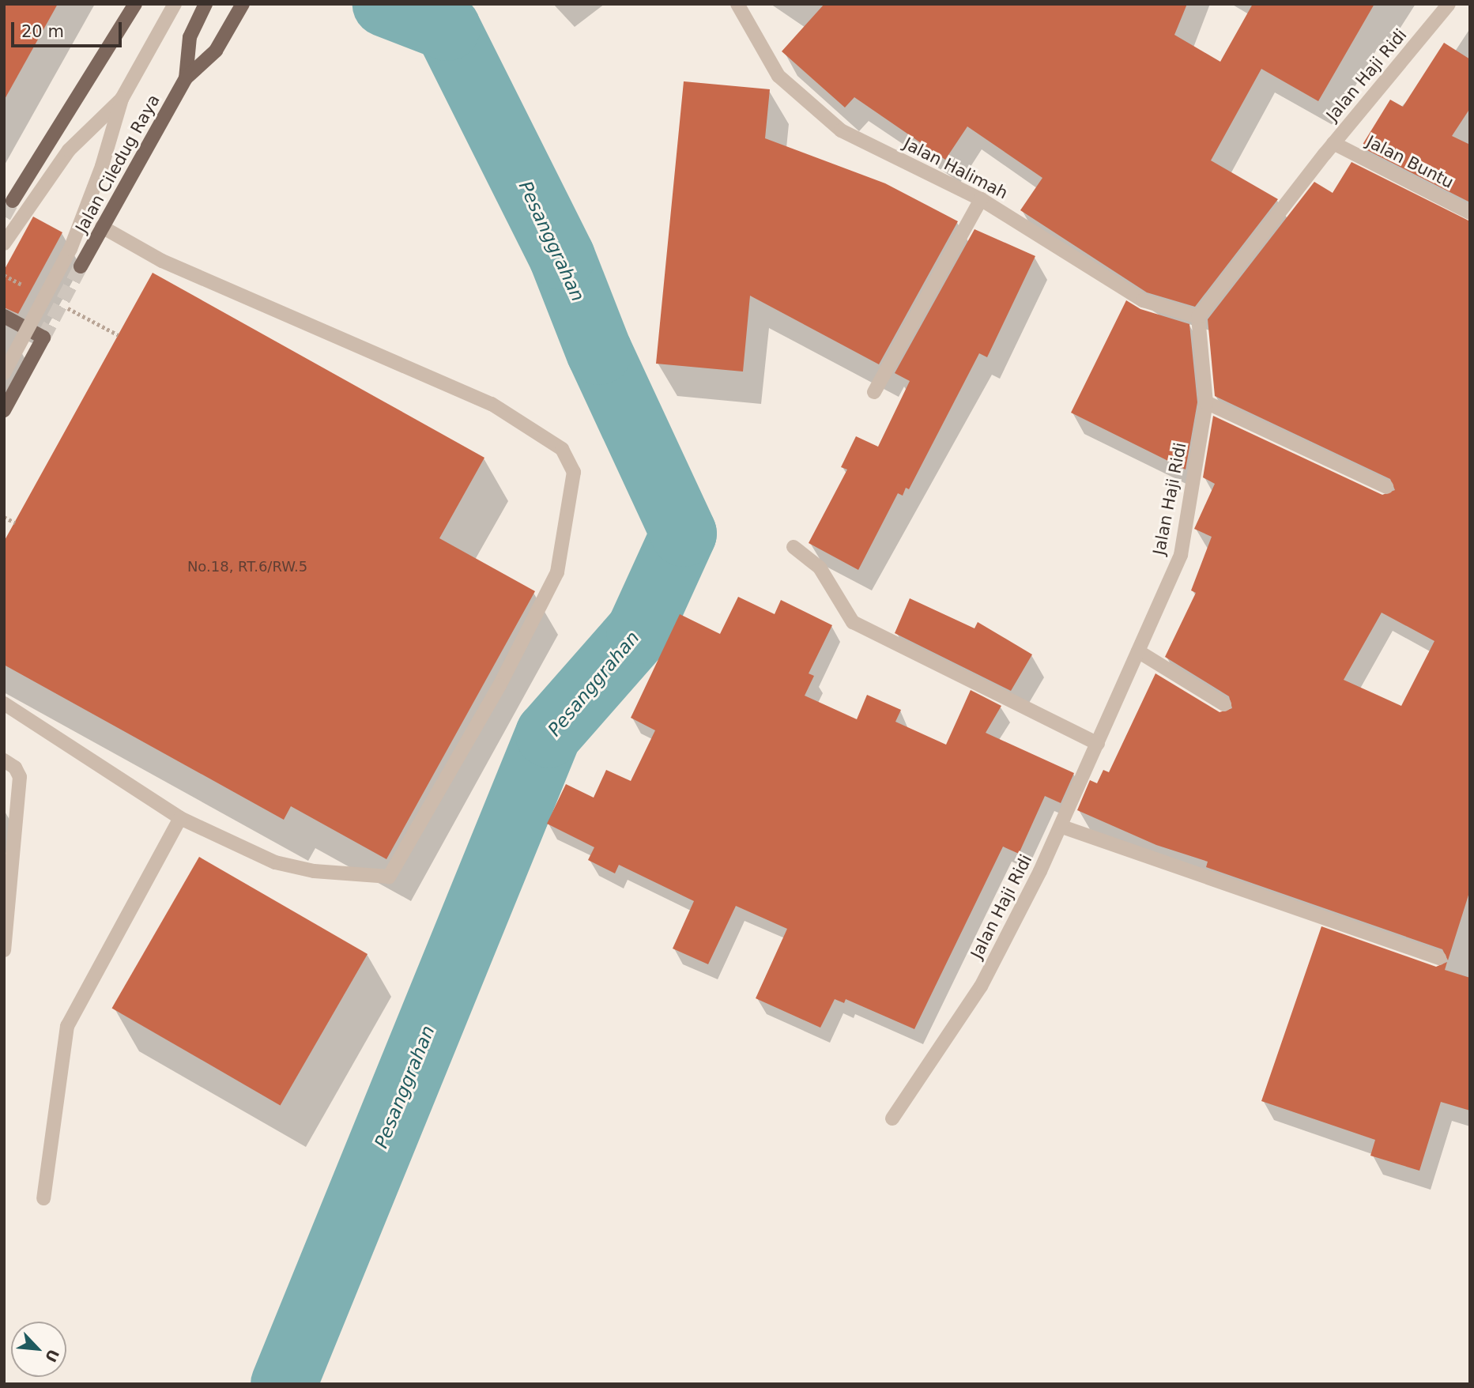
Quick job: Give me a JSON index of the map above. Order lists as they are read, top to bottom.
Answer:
{
  "streets": {
    "main road": ["Jalan Ciledug Raya"],
    "street": ["Jalan Haji Ridi", "Jalan Buntu", "Jalan Halimah"]
  },
  "crossings": [
    ["Jalan Haji Ridi", "Jalan Buntu"],
    ["Jalan Haji Ridi", "Jalan Halimah"]
  ],
  "water": ["Pesanggrahan"],
  "house_numbers": ["No.18, RT.6/RW.5"],
  "scale_bar": "20 m",
  "north": "bottom right"
}
